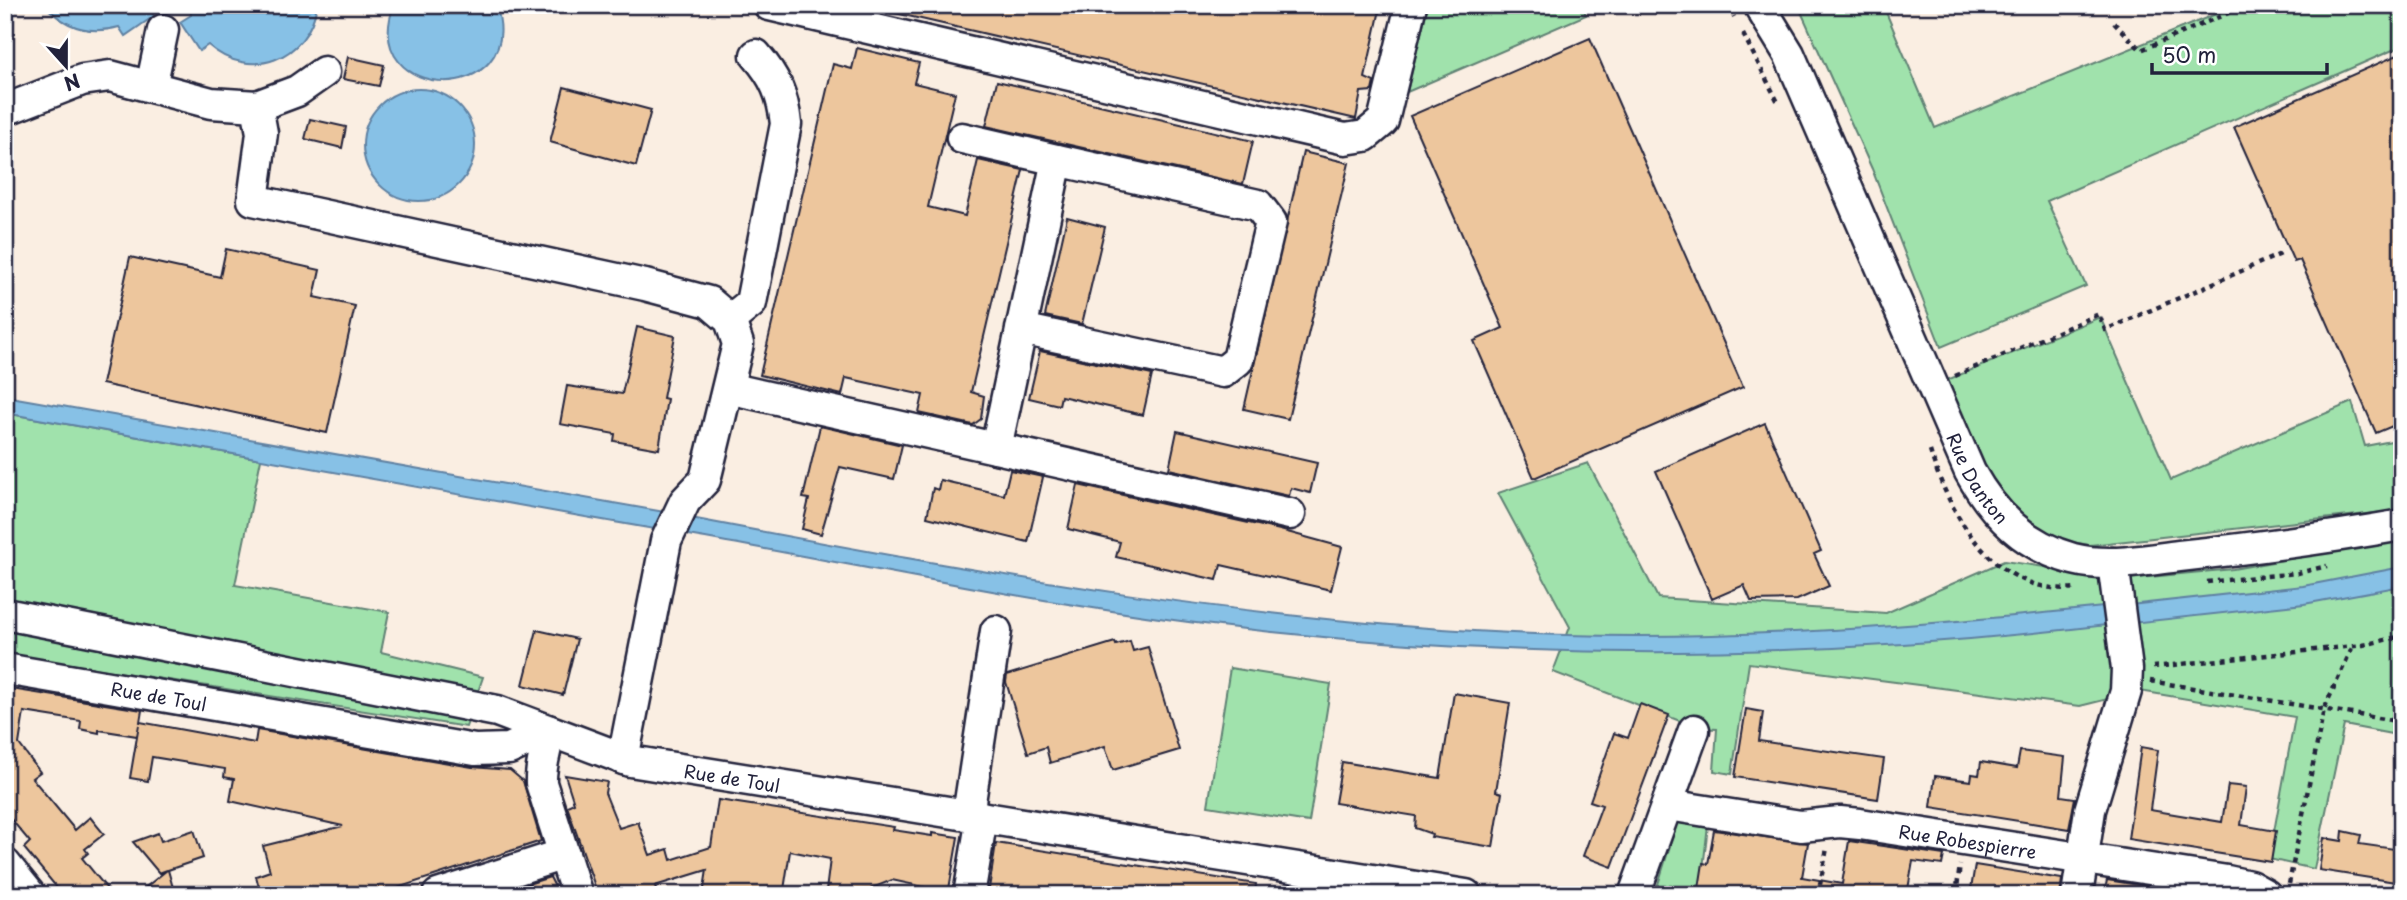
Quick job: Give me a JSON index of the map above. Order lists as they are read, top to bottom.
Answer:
{
  "streets": {
    "street": ["Rue Danton", "Rue de Toul", "Rue Robespierre"]
  },
  "scale_bar": "50 m",
  "north": "bottom"
}
